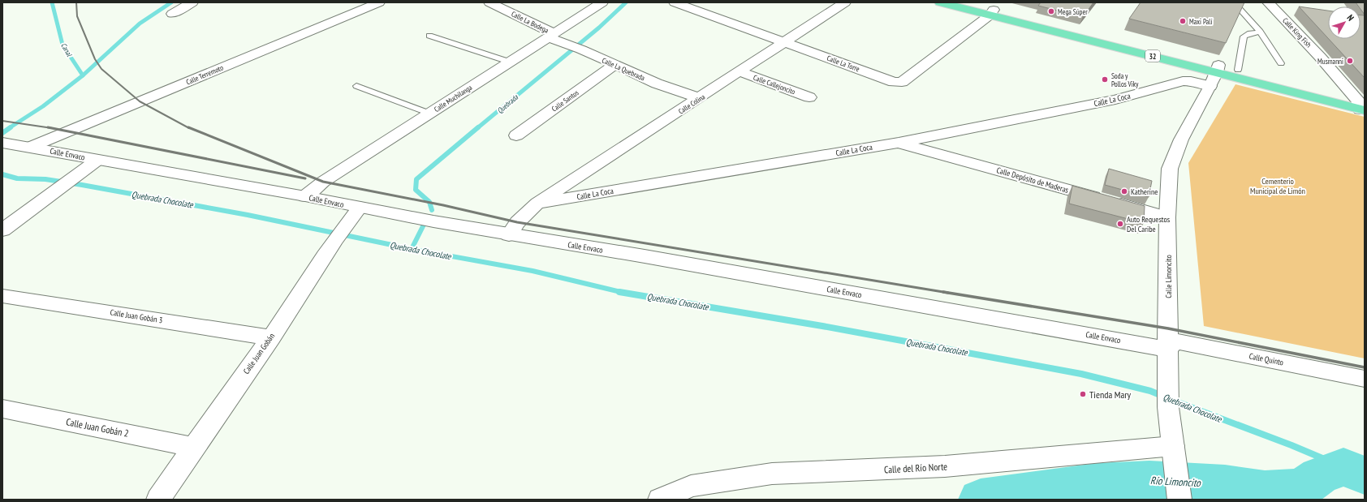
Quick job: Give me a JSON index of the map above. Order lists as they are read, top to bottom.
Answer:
{
  "streets": {
    "highway": ["32"],
    "street": [
      "Calle La Bodega",
      "Calle King Fish",
      "Calle La Torre",
      "Calle La Quebrada",
      "Calle Terremoto",
      "Calle Callejoncito",
      "Calle Muchilanga",
      "Calle La Coca",
      "Calle Santos",
      "Calle Colina",
      "Calle Envaco",
      "Calle Depósito de Maderas",
      "Calle Limoncito",
      "Calle Juan Gobán 3",
      "Calle Juan Gobán",
      "Calle Quinto",
      "Calle Juan Gobán 2",
      "Calle del Río Norte"
    ]
  },
  "crossings": [
    ["Calle La Bodega", "Calle La Quebrada"],
    ["Calle La Bodega", "Calle Muchilanga"],
    ["Calle King Fish", "32"],
    ["32", "Calle La Torre"],
    ["32", "Calle La Coca"],
    ["32", "Calle Limoncito"],
    ["Calle La Torre", "Calle Colina"],
    ["Calle La Quebrada", "Calle Muchilanga"],
    ["Calle La Quebrada", "Calle Santos"],
    ["Calle La Quebrada", "Calle Colina"],
    ["Calle Terremoto", "Calle Envaco"],
    ["Calle Callejoncito", "Calle Colina"],
    ["Calle Muchilanga", "Calle Envaco"],
    ["Calle La Coca", "Calle Colina"],
    ["Calle La Coca", "Calle Depósito de Maderas"],
    ["Calle La Coca", "Calle Limoncito"],
    ["Calle Envaco", "Calle Limoncito"],
    ["Calle Envaco", "Calle Juan Gobán"],
    ["Calle Envaco", "Calle Quinto"],
    ["Calle Depósito de Maderas", "Calle Limoncito"],
    ["Calle Limoncito", "Calle Quinto"],
    ["Calle Limoncito", "Calle del Río Norte"],
    ["Calle Juan Gobán 3", "Calle Juan Gobán"],
    ["Calle Juan Gobán", "Calle Juan Gobán 2"]
  ],
  "water": [
    "Canal",
    "Quebrada",
    "Quebrada Chocolate",
    "Río Limoncito"
  ],
  "parks": ["Cementerio Municipal de Limón"],
  "places": [
    "Mega Súper",
    "Maxi Palí",
    "Musmanni",
    "Soda y Pollos Viky",
    "Katherine",
    "Auto Requestos Del Caribe",
    "Tienda Mary"
  ],
  "north": "top right"
}
